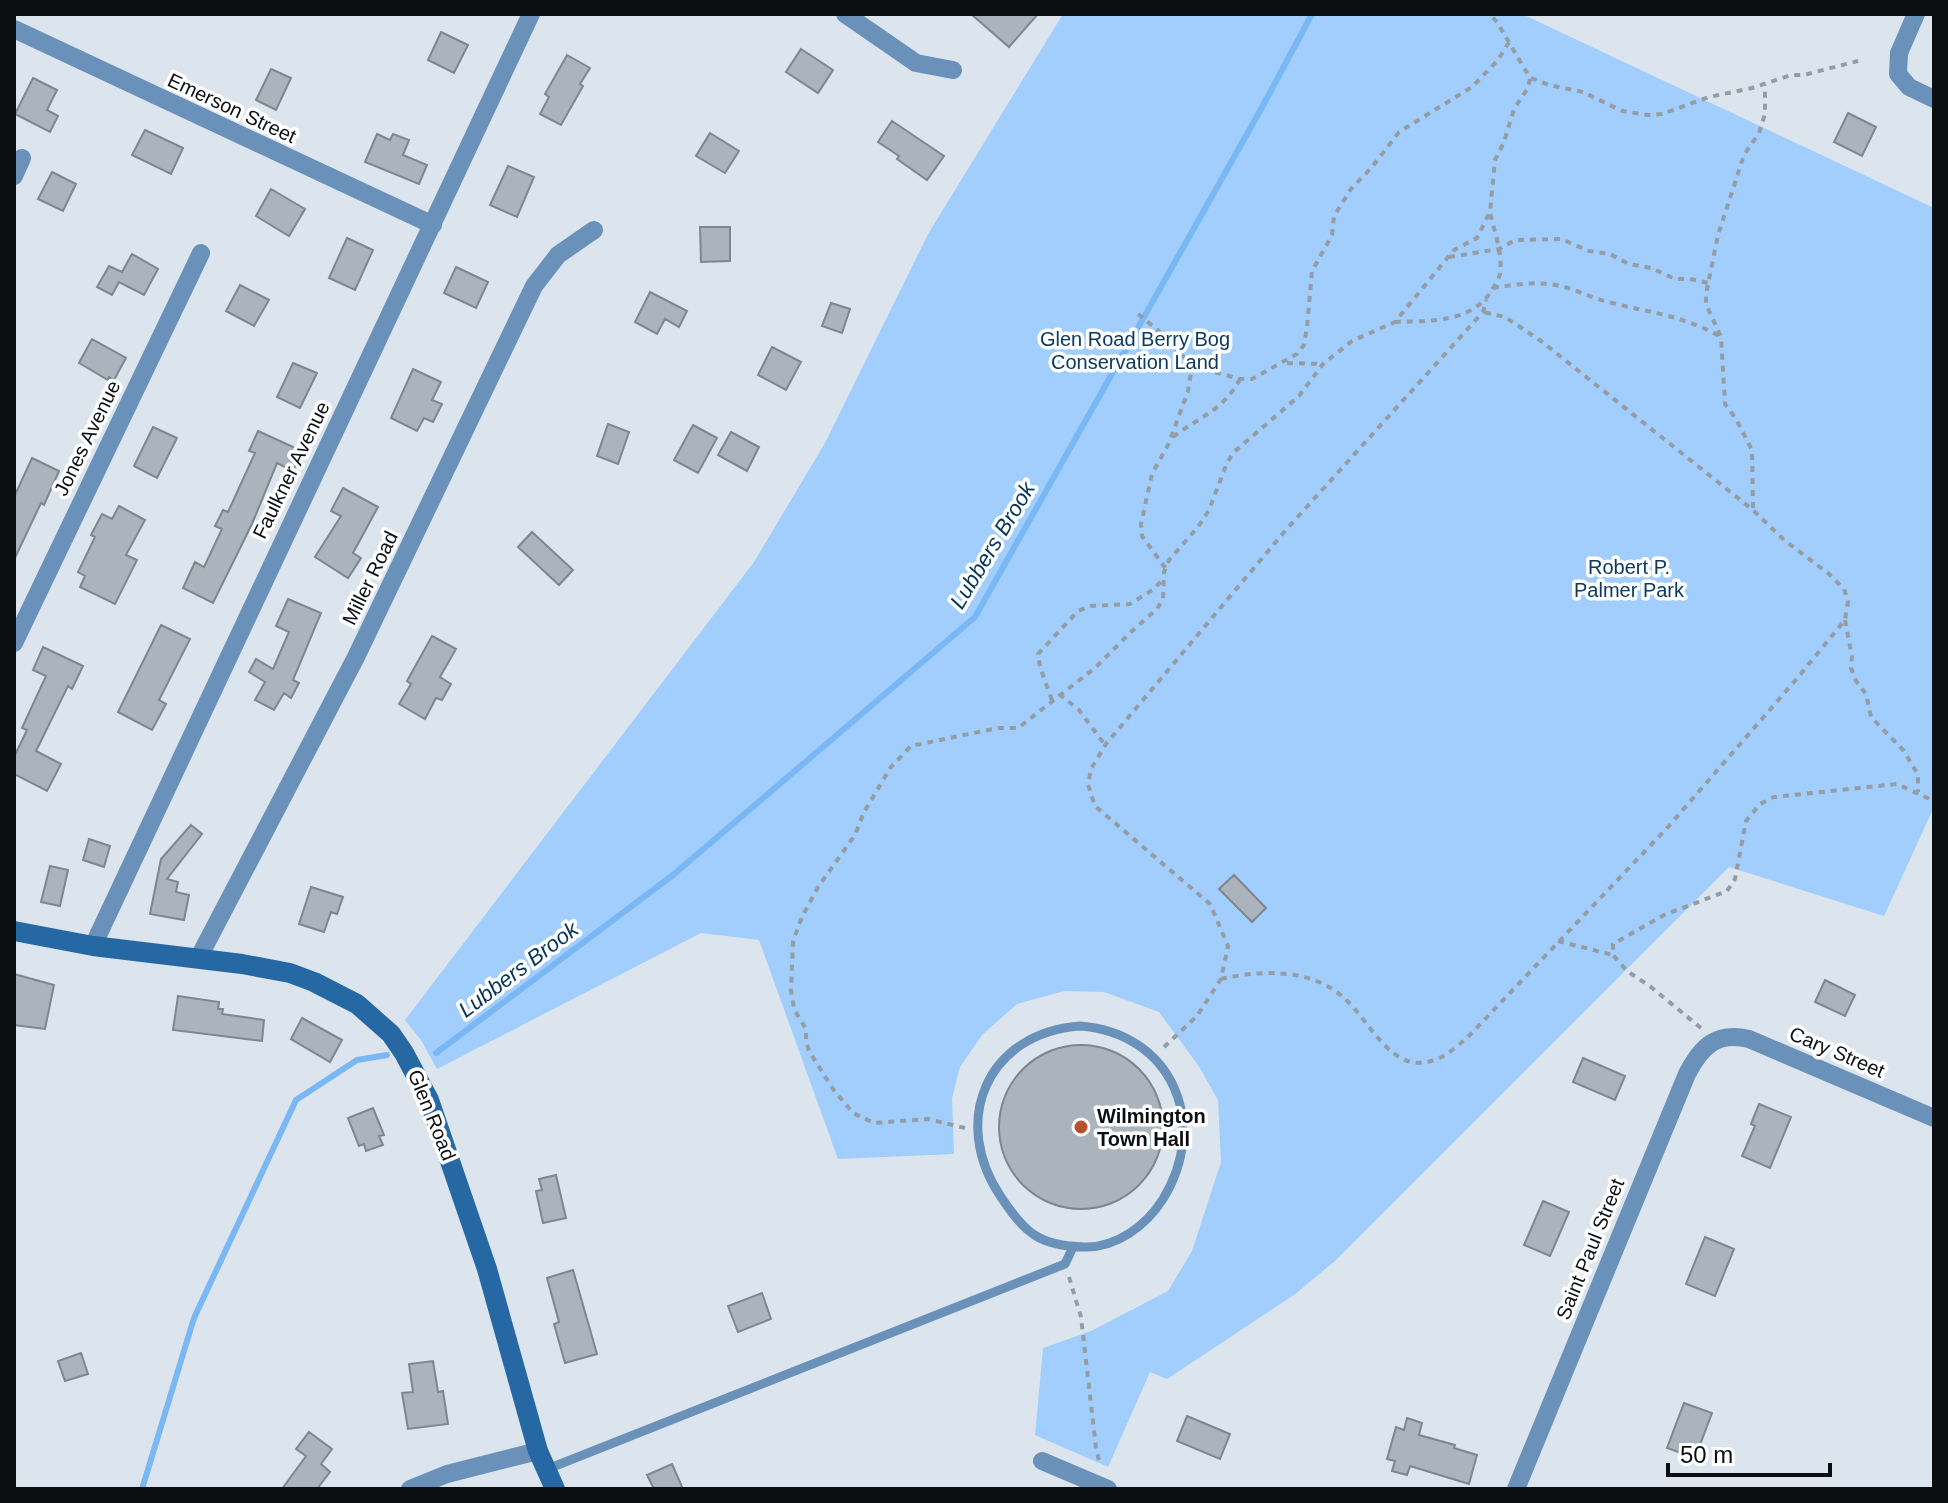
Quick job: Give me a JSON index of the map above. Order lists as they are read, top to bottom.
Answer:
{
  "streets": {
    "street": [
      "Emerson Street",
      "Jones Avenue",
      "Faulkner Avenue",
      "Miller Road",
      "Cary Street",
      "Glen Road",
      "Saint Paul Street"
    ]
  },
  "crossings": [
    ["Emerson Street", "Faulkner Avenue"],
    ["Faulkner Avenue", "Glen Road"],
    ["Miller Road", "Glen Road"],
    ["Cary Street", "Saint Paul Street"]
  ],
  "water": ["Lubbers Brook"],
  "parks": ["Glen Road Berry Bog Conservation Land", "Robert P. Palmer Park"],
  "places": ["Wilmington Town Hall"],
  "scale_bar": "50 m"
}
